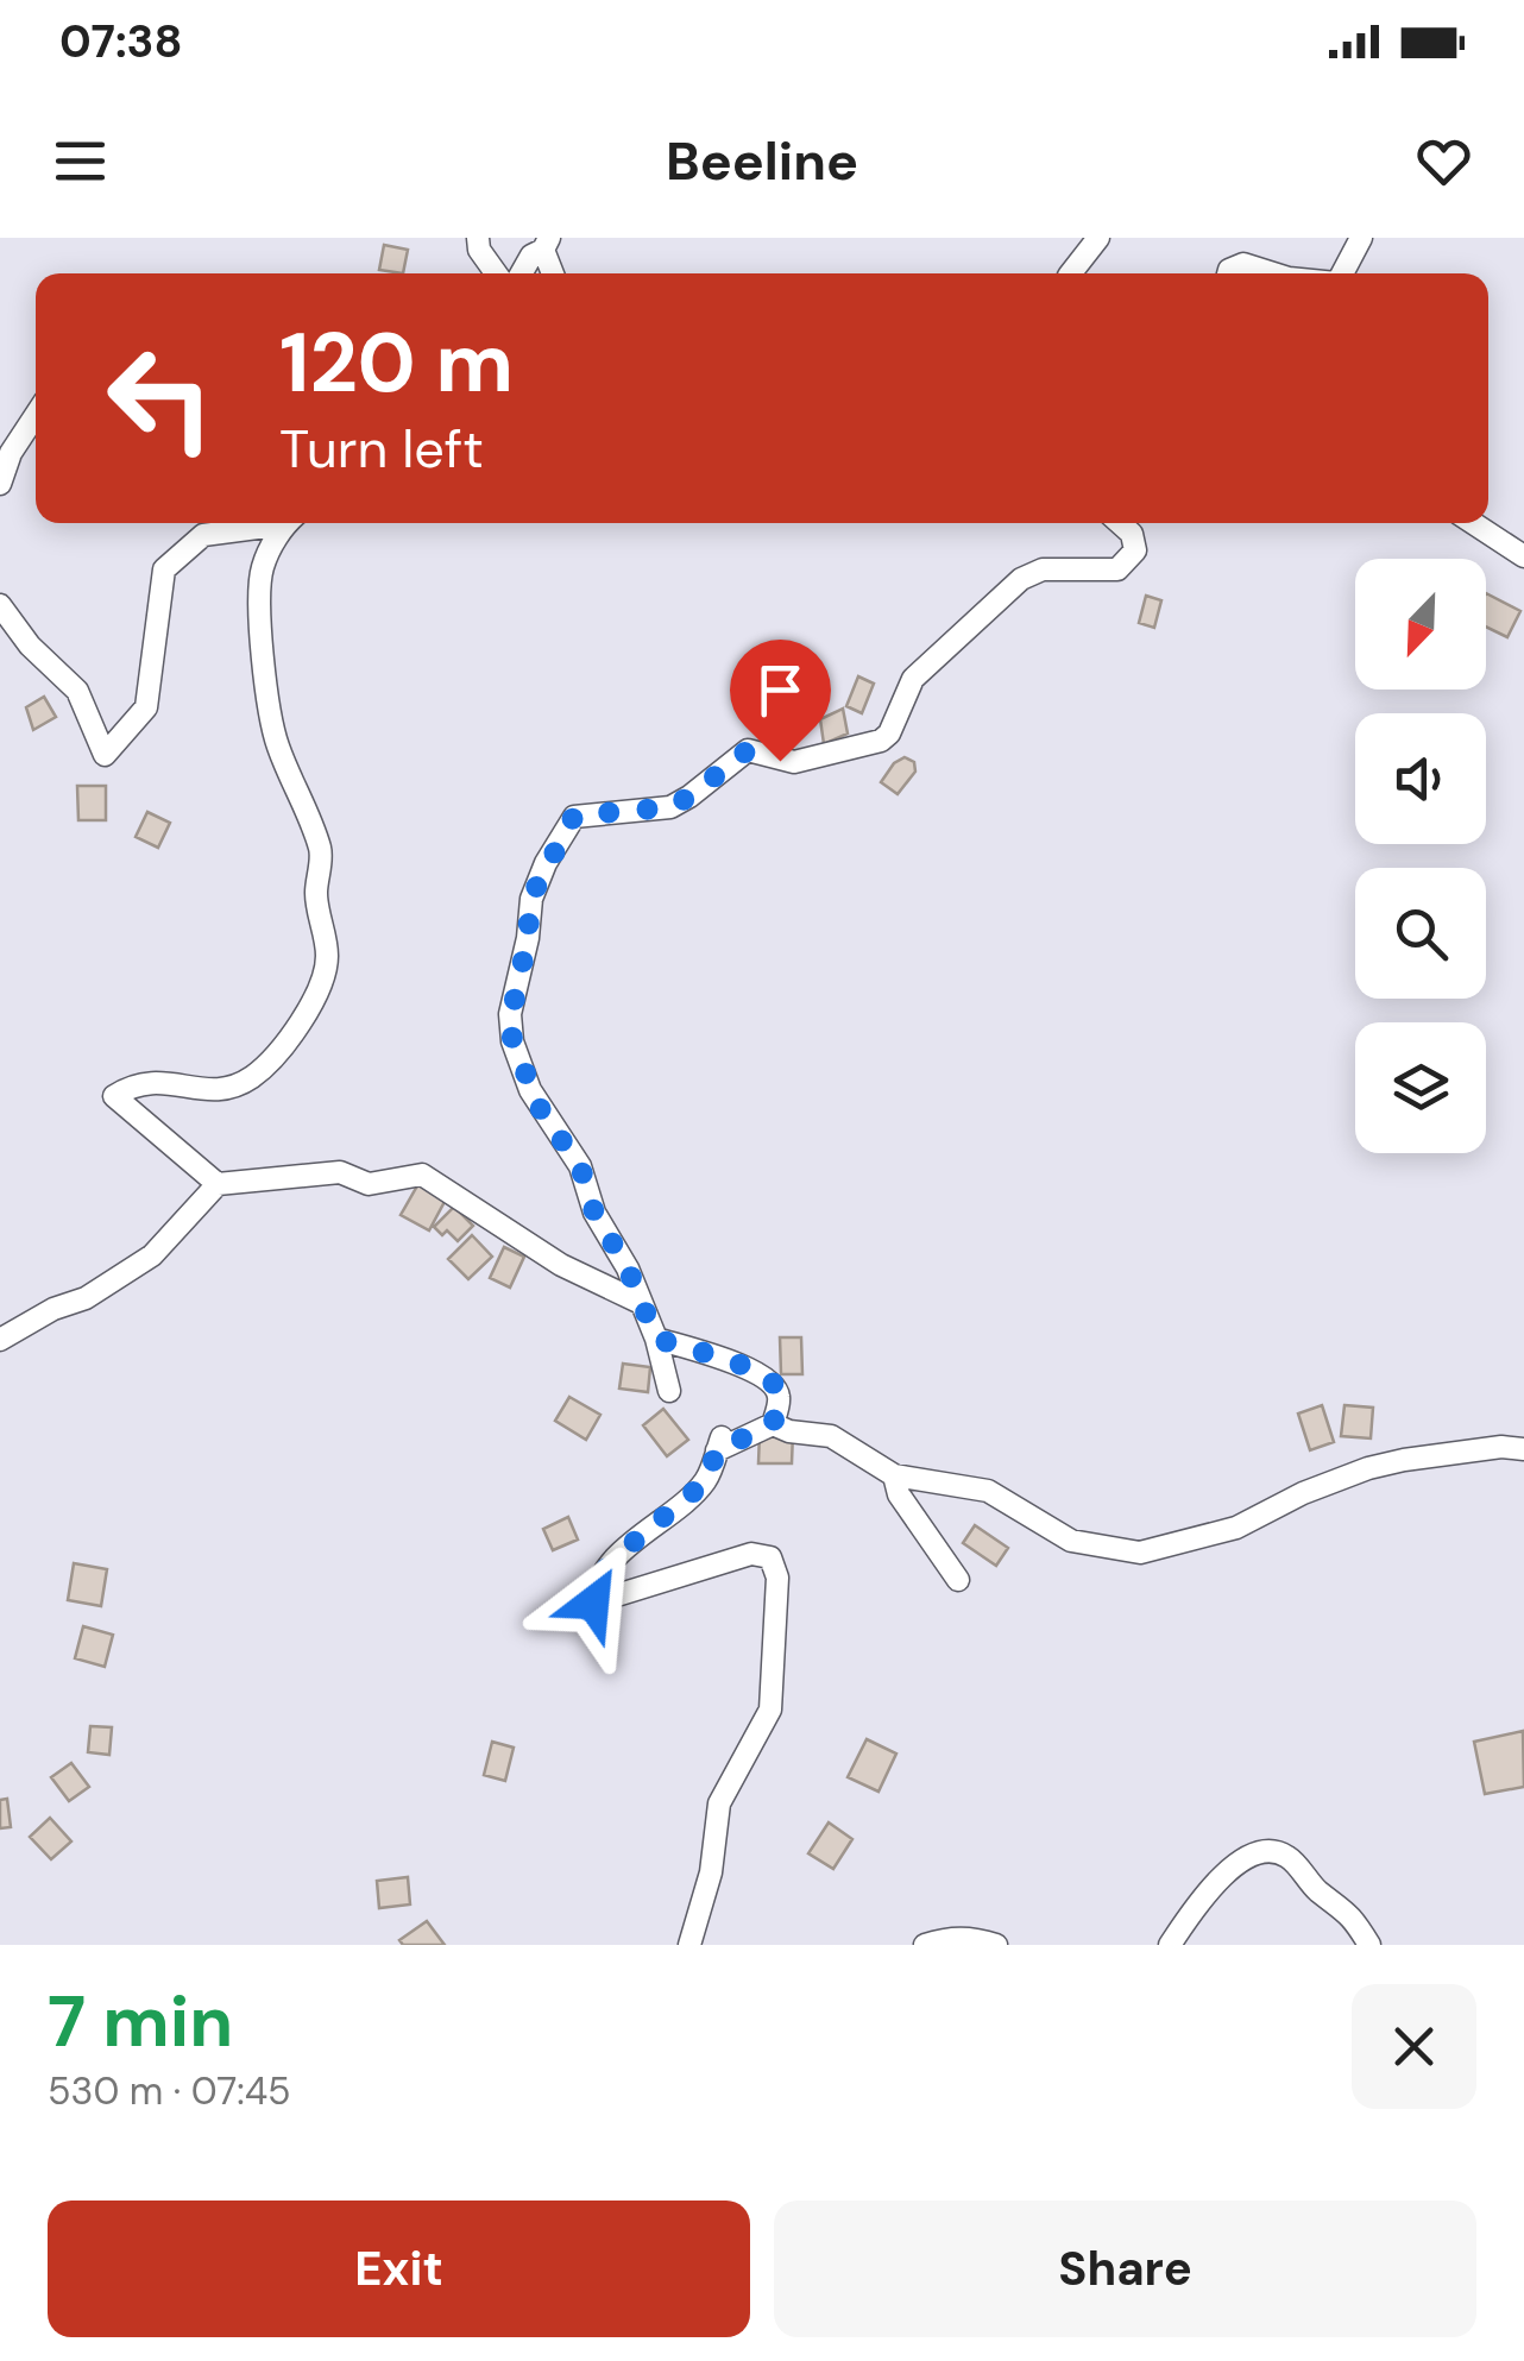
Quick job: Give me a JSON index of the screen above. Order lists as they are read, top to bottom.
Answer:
{
  "north": "bottom left",
  "page": {
    "status": "07:38",
    "header": "Beeline",
    "turn": ["120 m", "Turn left"],
    "heading": ["7 min", "530 m · 07:45"],
    "buttons": ["Exit", "Share"]
  }
}
